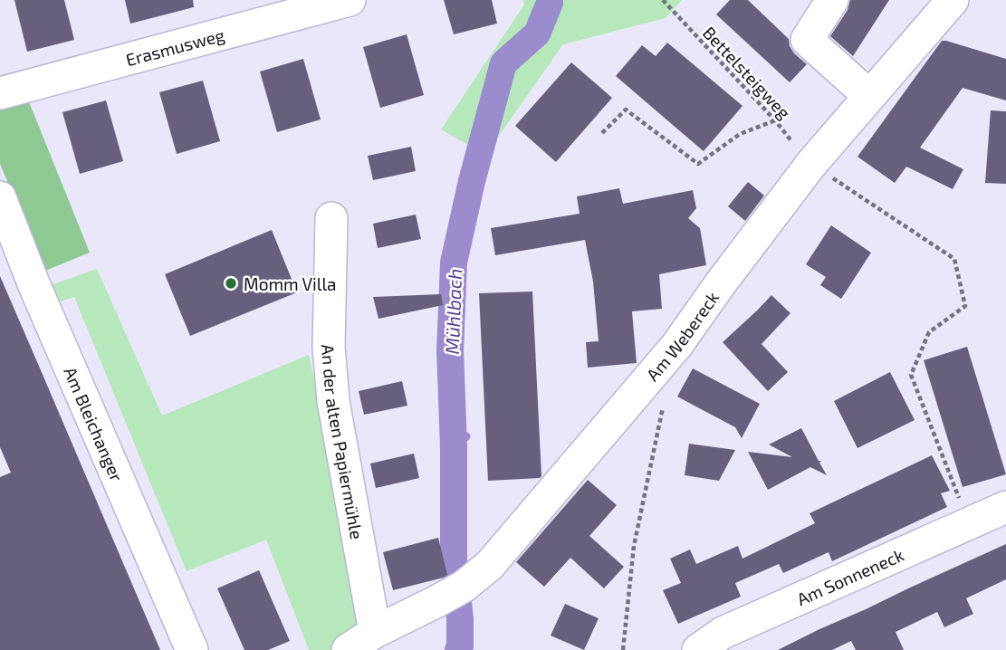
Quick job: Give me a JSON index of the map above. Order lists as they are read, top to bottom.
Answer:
{
  "streets": {
    "street": [
      "Erasmusweg",
      "Am Webereck",
      "Am Bleichanger",
      "An der alten Papiermühle",
      "Am Sonneneck"
    ],
    "path": ["Bettelsteigweg"]
  },
  "crossings": [
    ["Bettelsteigweg", "Am Webereck"],
    ["Bettelsteigweg", "Am Sonneneck"],
    ["Am Webereck", "An der alten Papiermühle"]
  ],
  "water": ["Mühlbach"],
  "places": ["Momm Villa"]
}
